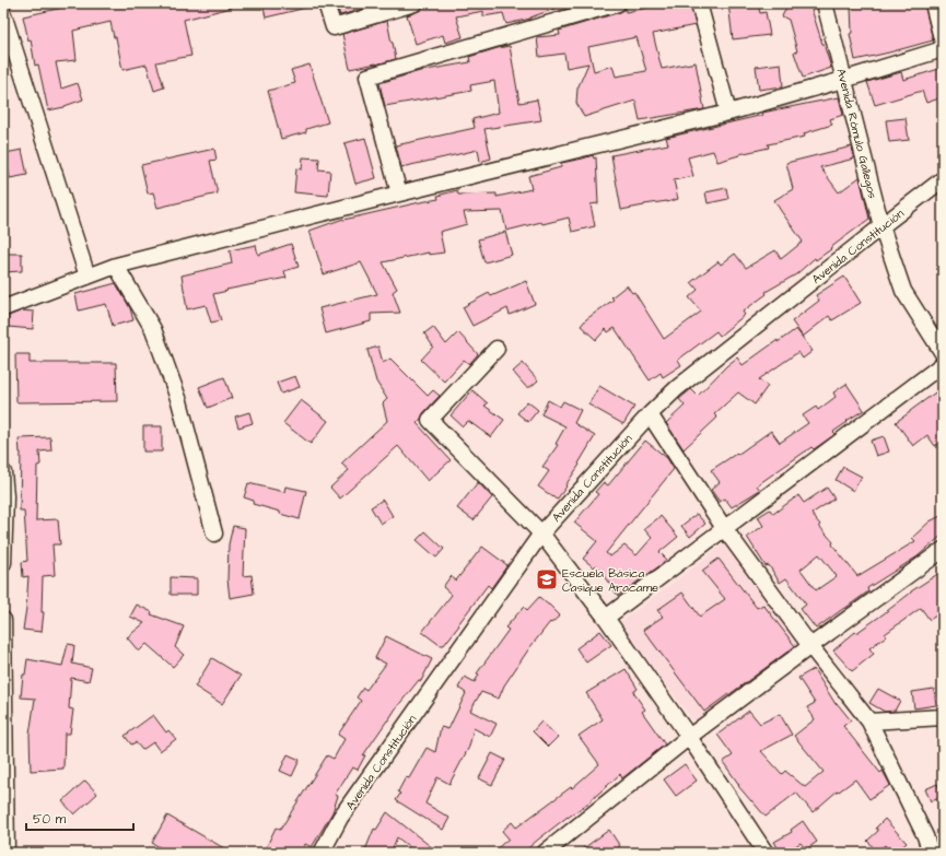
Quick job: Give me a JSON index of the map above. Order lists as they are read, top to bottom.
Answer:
{
  "streets": {
    "street": ["Avenida Rómulo Gallegos", "Avenida Constitución"]
  },
  "crossings": [
    ["Avenida Rómulo Gallegos", "Avenida Constitución"]
  ],
  "places": {
    "school or university": ["Escuela Básica Casique Aracame"]
  },
  "scale_bar": "50 m"
}
